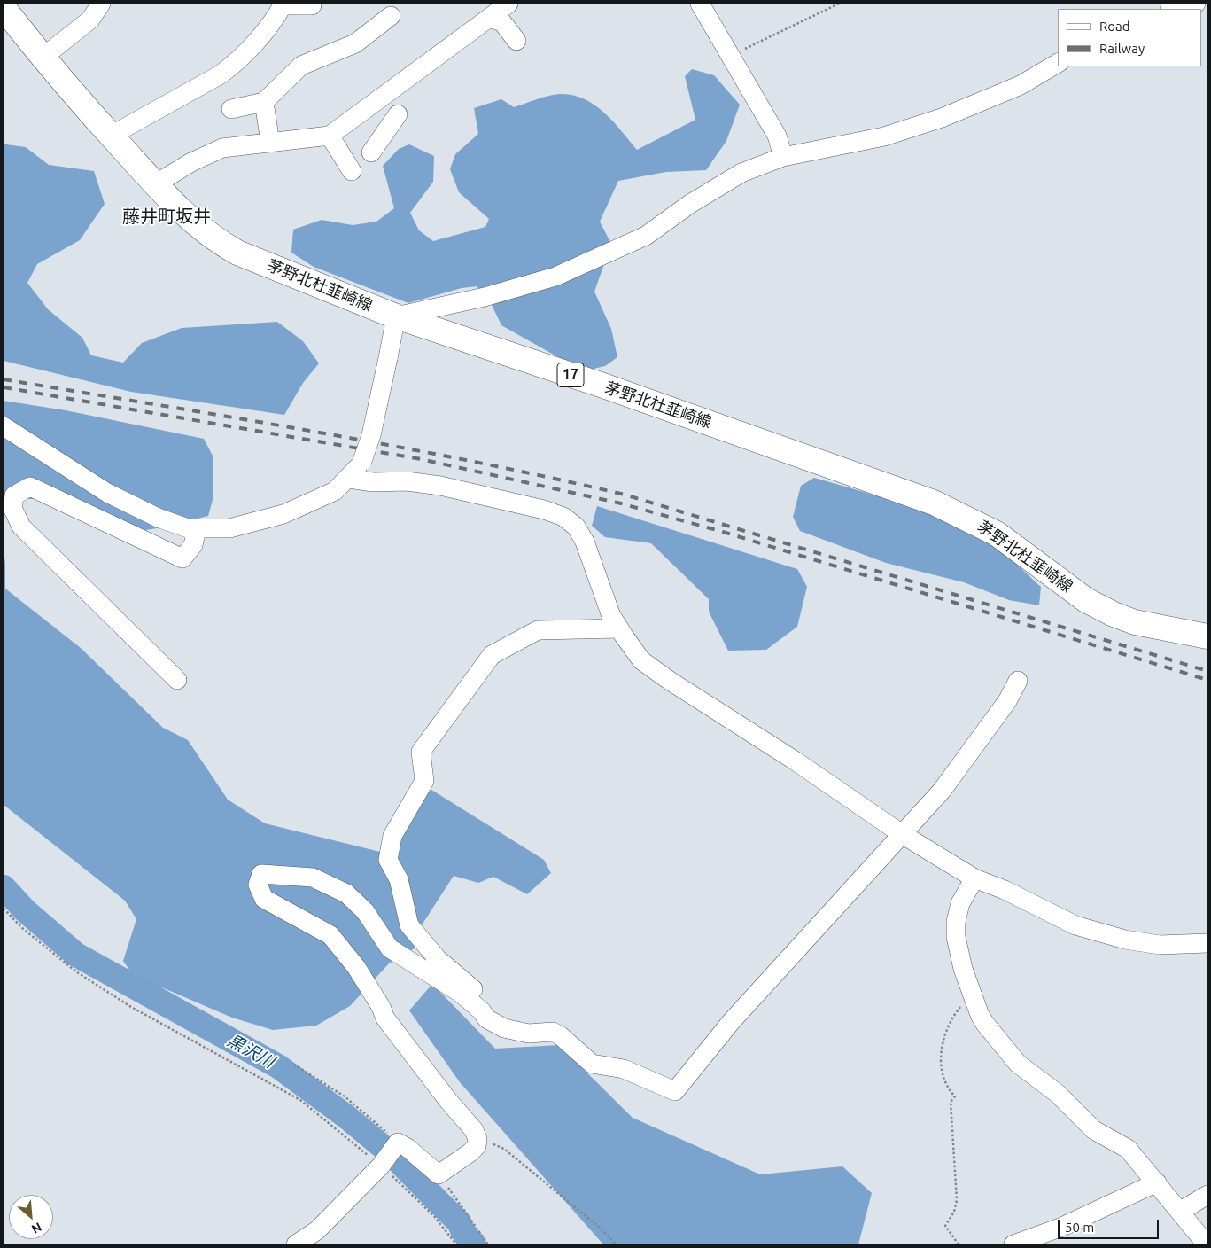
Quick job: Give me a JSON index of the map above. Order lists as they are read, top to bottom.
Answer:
{
  "streets": {
    "main road": ["茅野北杜韮崎線", "17"]
  },
  "districts": ["藤井町坂井"],
  "water": ["黒沢川"],
  "legend": ["Road", "Railway"],
  "scale_bar": "50 m",
  "north": "bottom right"
}
